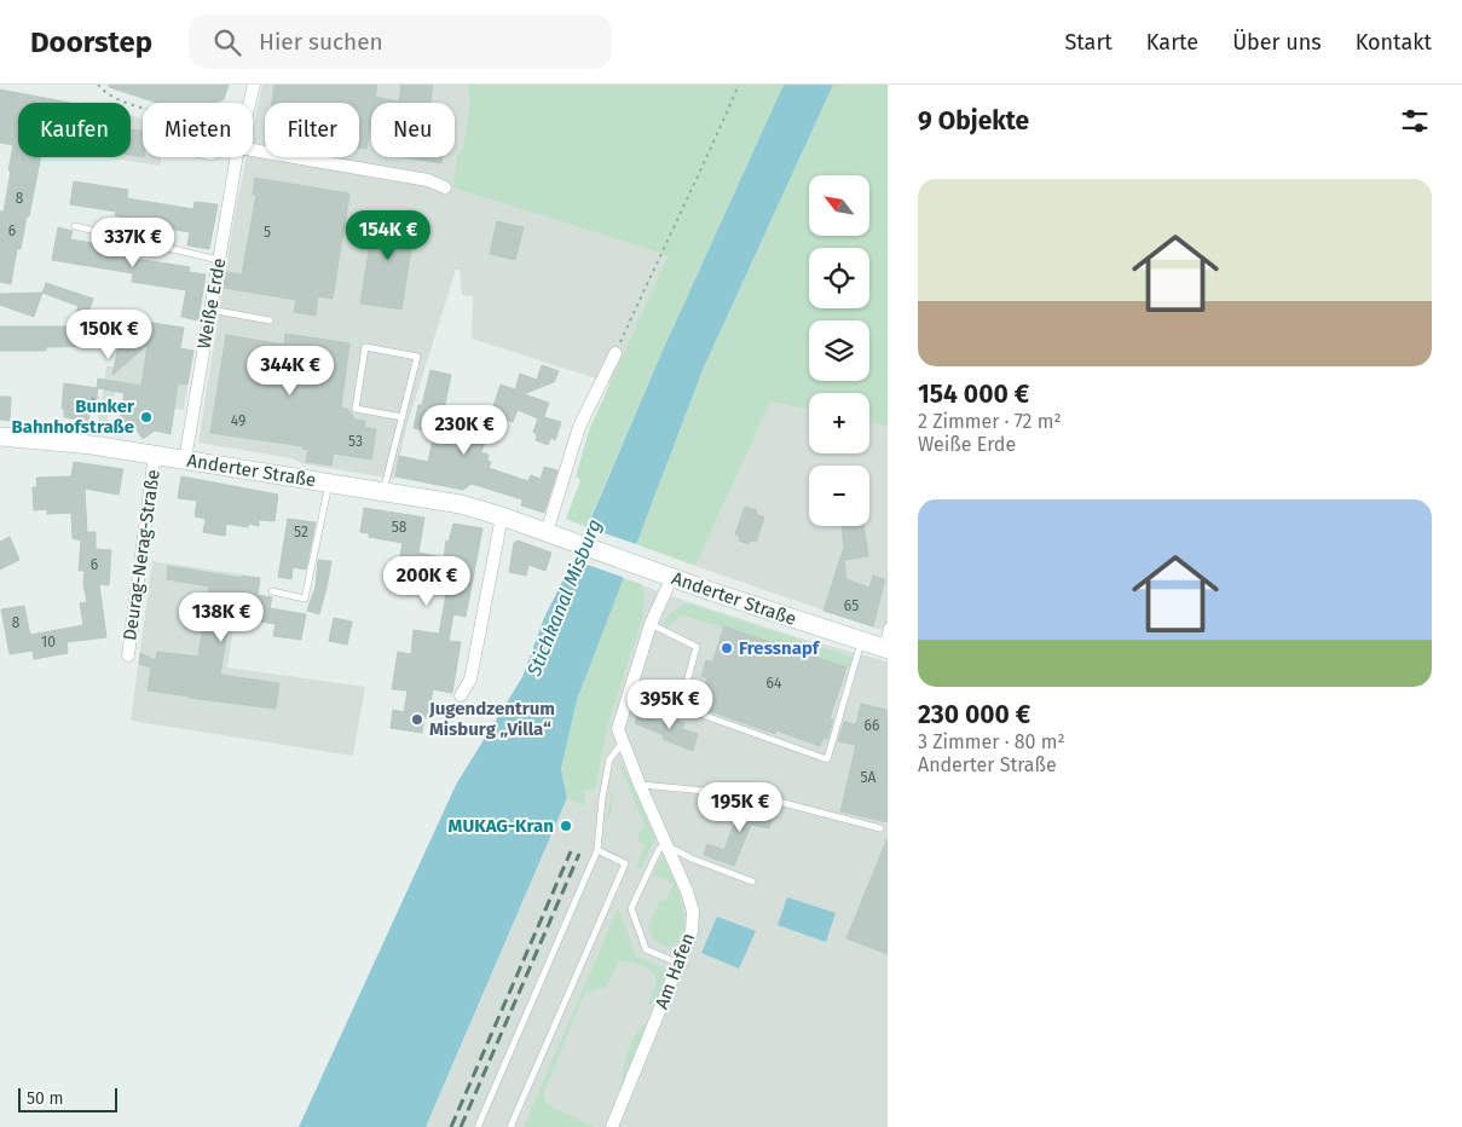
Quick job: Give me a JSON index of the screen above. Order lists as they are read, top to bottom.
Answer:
{
  "streets": {
    "main road": ["Anderter Straße"],
    "street": ["Weiße Erde", "Deurag-Nerag-Straße", "Am Hafen"]
  },
  "crossings": [
    ["Weiße Erde", "Anderter Straße"],
    ["Anderter Straße", "Deurag-Nerag-Straße"],
    ["Anderter Straße", "Am Hafen"]
  ],
  "water": ["Stichkanal Misburg"],
  "places": [
    "Bunker Bahnhofstraße",
    "Fressnapf",
    "Jugendzentrum Misburg „Villa“",
    "MUKAG-Kran"
  ],
  "house_numbers": [
    "8",
    "6",
    "5",
    "49",
    "53",
    "58",
    "52",
    "6",
    "65",
    "8",
    "10",
    "64",
    "66",
    "5A"
  ],
  "scale_bar": "50 m",
  "north": "top left",
  "page": {
    "header": "Doorstep",
    "search": "Hier suchen",
    "nav": [
      "Start",
      "Karte",
      "Über uns",
      "Kontakt"
    ],
    "heading": "9 Objekte",
    "chip": [
      "Kaufen",
      "Mieten",
      "Filter",
      "Neu"
    ],
    "list": [
      {
        "name": "154 000 €",
        "note": "2 Zimmer · 72 m² · Weiße Erde"
      },
      {
        "name": "230 000 €",
        "note": "3 Zimmer · 80 m² · Anderter Straße"
      }
    ],
    "map_buttons": ["+", "−"],
    "price": [
      "154K €",
      "337K €",
      "150K €",
      "344K €",
      "230K €",
      "200K €",
      "138K €",
      "395K €",
      "195K €"
    ],
    "scale": "50 m"
  }
}
